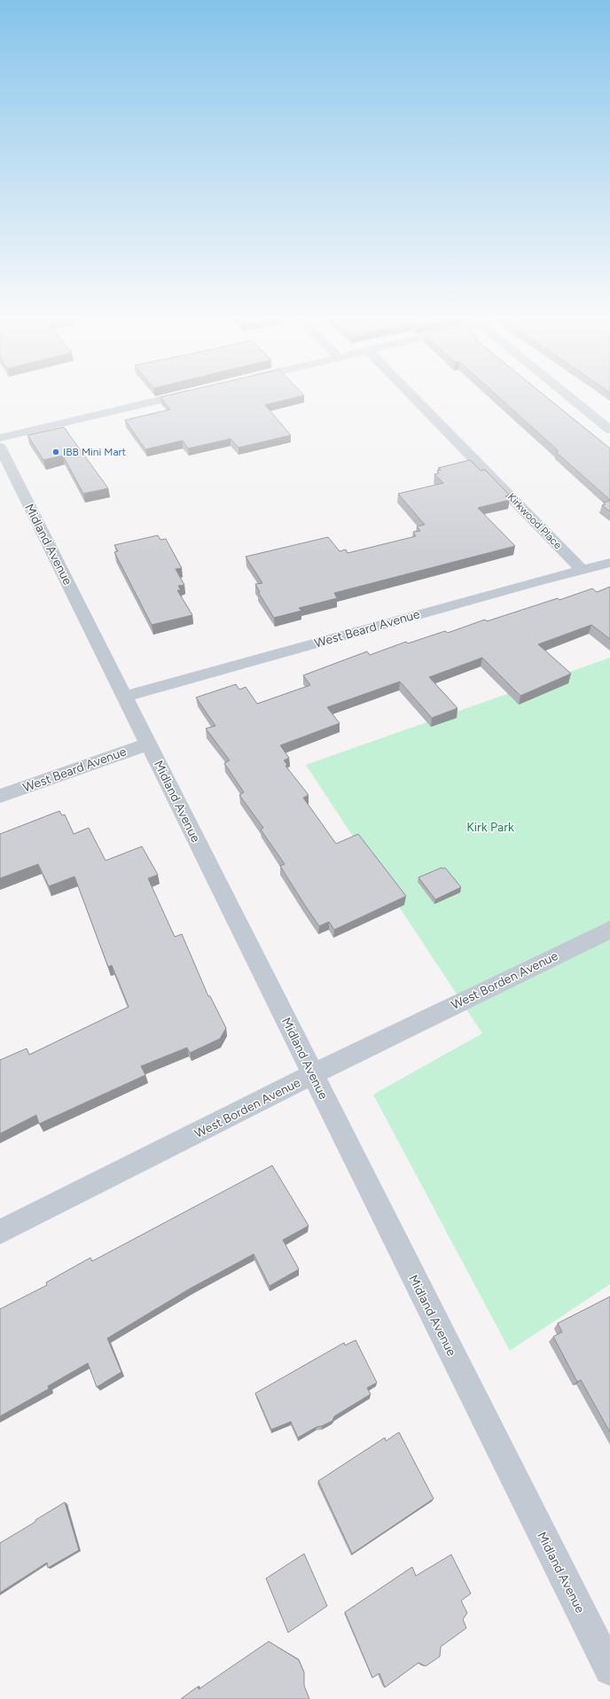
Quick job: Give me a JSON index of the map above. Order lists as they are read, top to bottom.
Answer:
{
  "streets": {
    "street": [
      "Kirkwood Place",
      "Midland Avenue",
      "West Beard Avenue",
      "West Borden Avenue"
    ]
  },
  "crossings": [
    ["Kirkwood Place", "West Beard Avenue"],
    ["Midland Avenue", "West Beard Avenue"],
    ["Midland Avenue", "West Borden Avenue"]
  ],
  "parks": ["Kirk Park"],
  "places": ["IBB Mini Mart"]
}
